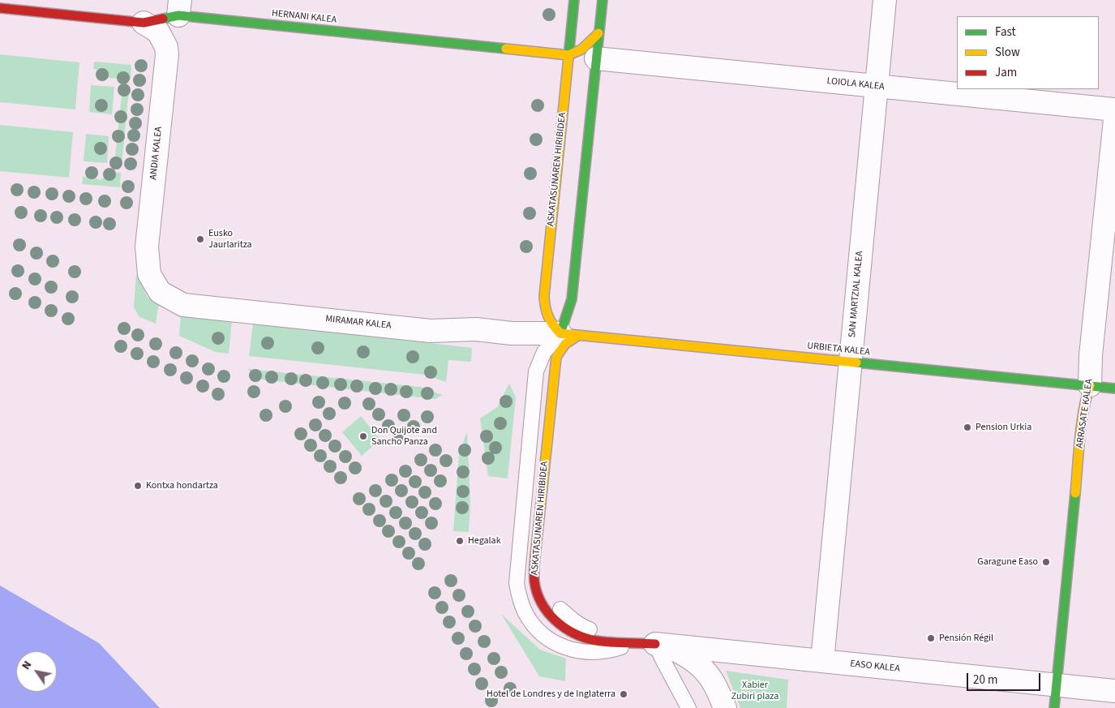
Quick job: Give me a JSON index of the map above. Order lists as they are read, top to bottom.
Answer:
{
  "streets": {
    "main road": [
      "HERNANI KALEA",
      "ASKATASUNAREN HIRIBIDEA",
      "URBIETA KALEA",
      "ARRASATE KALEA"
    ],
    "street": [
      "LOIOLA KALEA",
      "ANDIA KALEA",
      "SAN MARTZIAL KALEA",
      "MIRAMAR KALEA",
      "EASO KALEA"
    ]
  },
  "crossings": [
    ["HERNANI KALEA", "ANDIA KALEA"],
    ["HERNANI KALEA", "ASKATASUNAREN HIRIBIDEA"],
    ["LOIOLA KALEA", "ASKATASUNAREN HIRIBIDEA"],
    ["LOIOLA KALEA", "SAN MARTZIAL KALEA"],
    ["ANDIA KALEA", "MIRAMAR KALEA"],
    ["ASKATASUNAREN HIRIBIDEA", "MIRAMAR KALEA"],
    ["ASKATASUNAREN HIRIBIDEA", "URBIETA KALEA"],
    ["ASKATASUNAREN HIRIBIDEA", "EASO KALEA"],
    ["SAN MARTZIAL KALEA", "URBIETA KALEA"],
    ["SAN MARTZIAL KALEA", "EASO KALEA"],
    ["MIRAMAR KALEA", "URBIETA KALEA"],
    ["URBIETA KALEA", "ARRASATE KALEA"],
    ["ARRASATE KALEA", "EASO KALEA"]
  ],
  "parks": ["Xabier Zubiri plaza"],
  "places": [
    "Eusko Jaurlaritza",
    "Pension Urkia",
    "Don Quijote and Sancho Panza",
    "Kontxa hondartza",
    "Hegalak",
    "Garagune Easo",
    "Pensión Régil",
    "Hotel de Londres y de Inglaterra"
  ],
  "legend": ["Fast", "Slow", "Jam"],
  "scale_bar": "20 m",
  "north": "top left"
}
